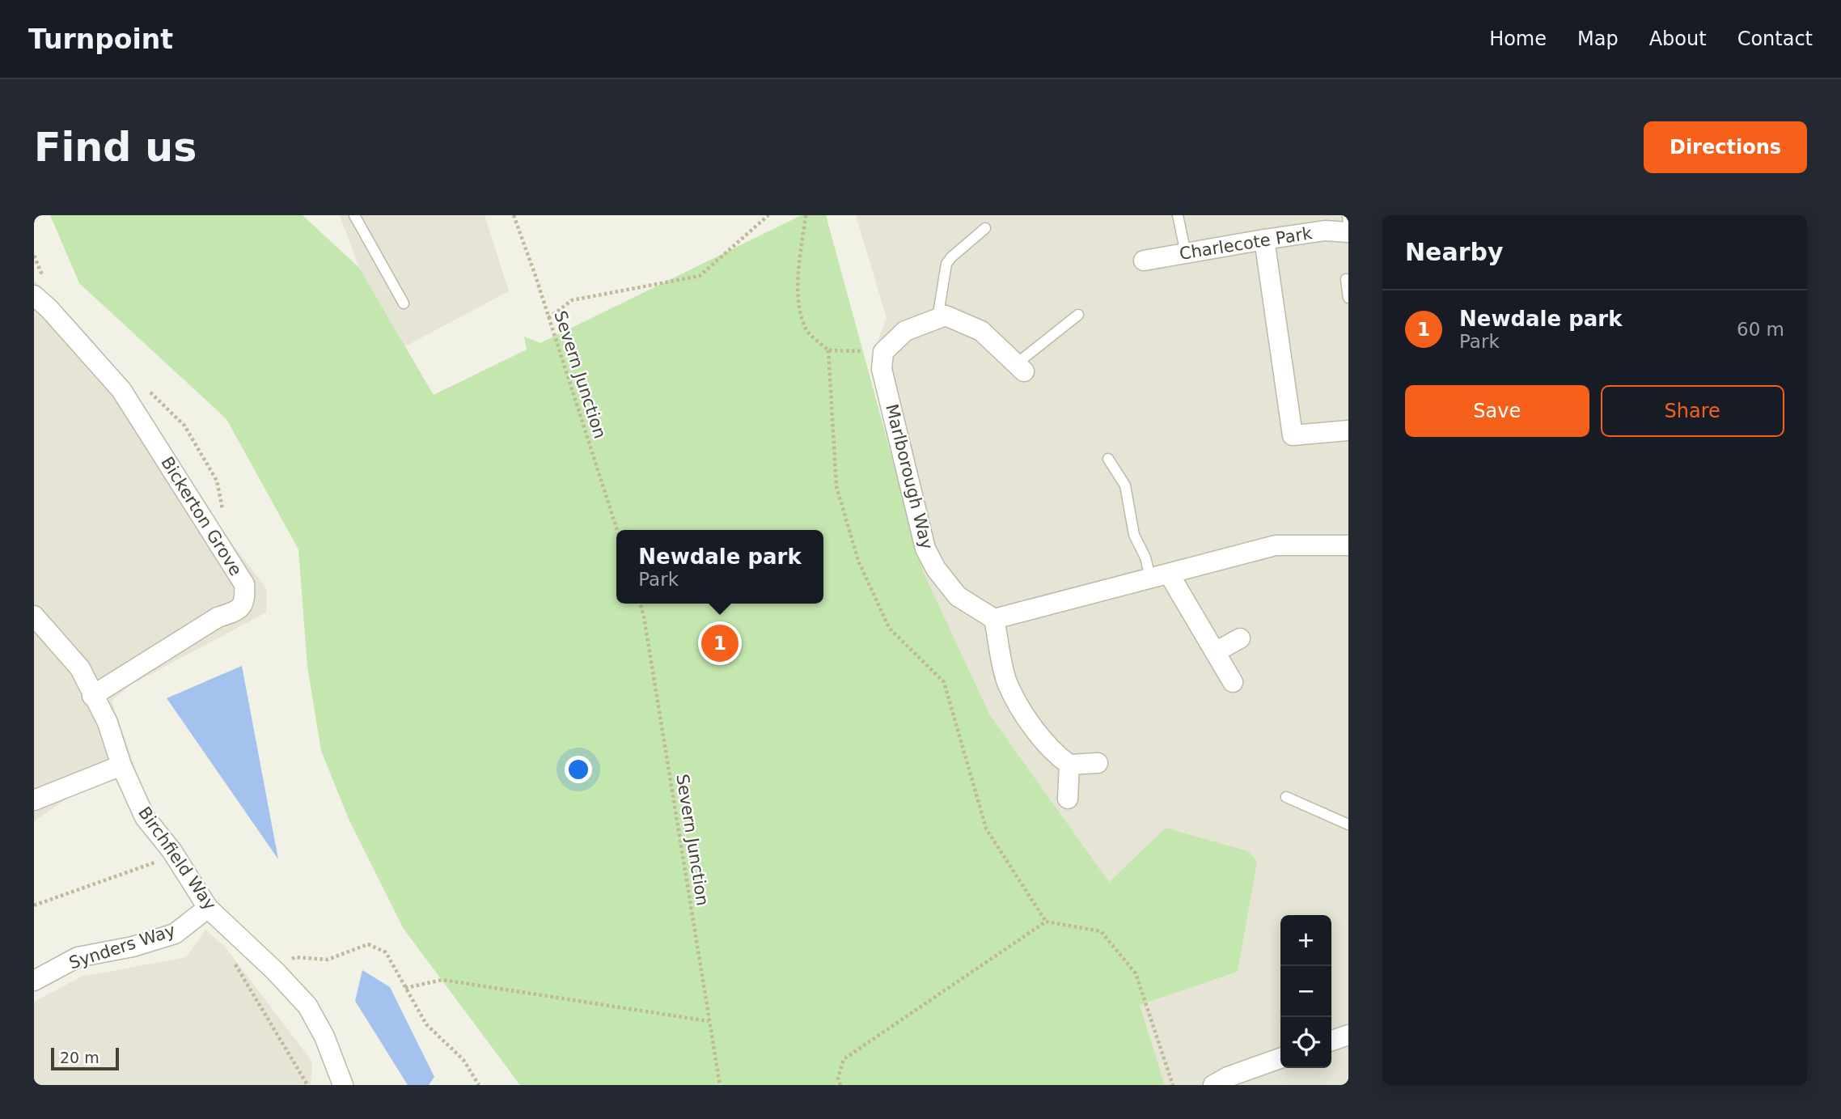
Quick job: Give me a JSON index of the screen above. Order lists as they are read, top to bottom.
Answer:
{
  "streets": {
    "street": [
      "Charlecote Park",
      "Marlborough Way",
      "Bickerton Grove",
      "Birchfield Way",
      "Synders Way"
    ],
    "path": ["Severn Junction"]
  },
  "crossings": [
    ["Bickerton Grove", "Birchfield Way"],
    ["Birchfield Way", "Synders Way"]
  ],
  "scale_bar": "20 m",
  "page": {
    "header": "Turnpoint",
    "nav": [
      "Home",
      "Map",
      "About",
      "Contact"
    ],
    "buttons": [
      "Directions",
      ["Save", "Share"]
    ],
    "title": "Find us",
    "heading": "Nearby",
    "list": [
      {
        "mark": "1",
        "name": "Newdale park",
        "note": "Park",
        "value": "60 m"
      }
    ],
    "popup": ["Newdale park", "Park"],
    "pins": "1",
    "map_buttons": ["+", "−"],
    "scale": "20 m"
  }
}
